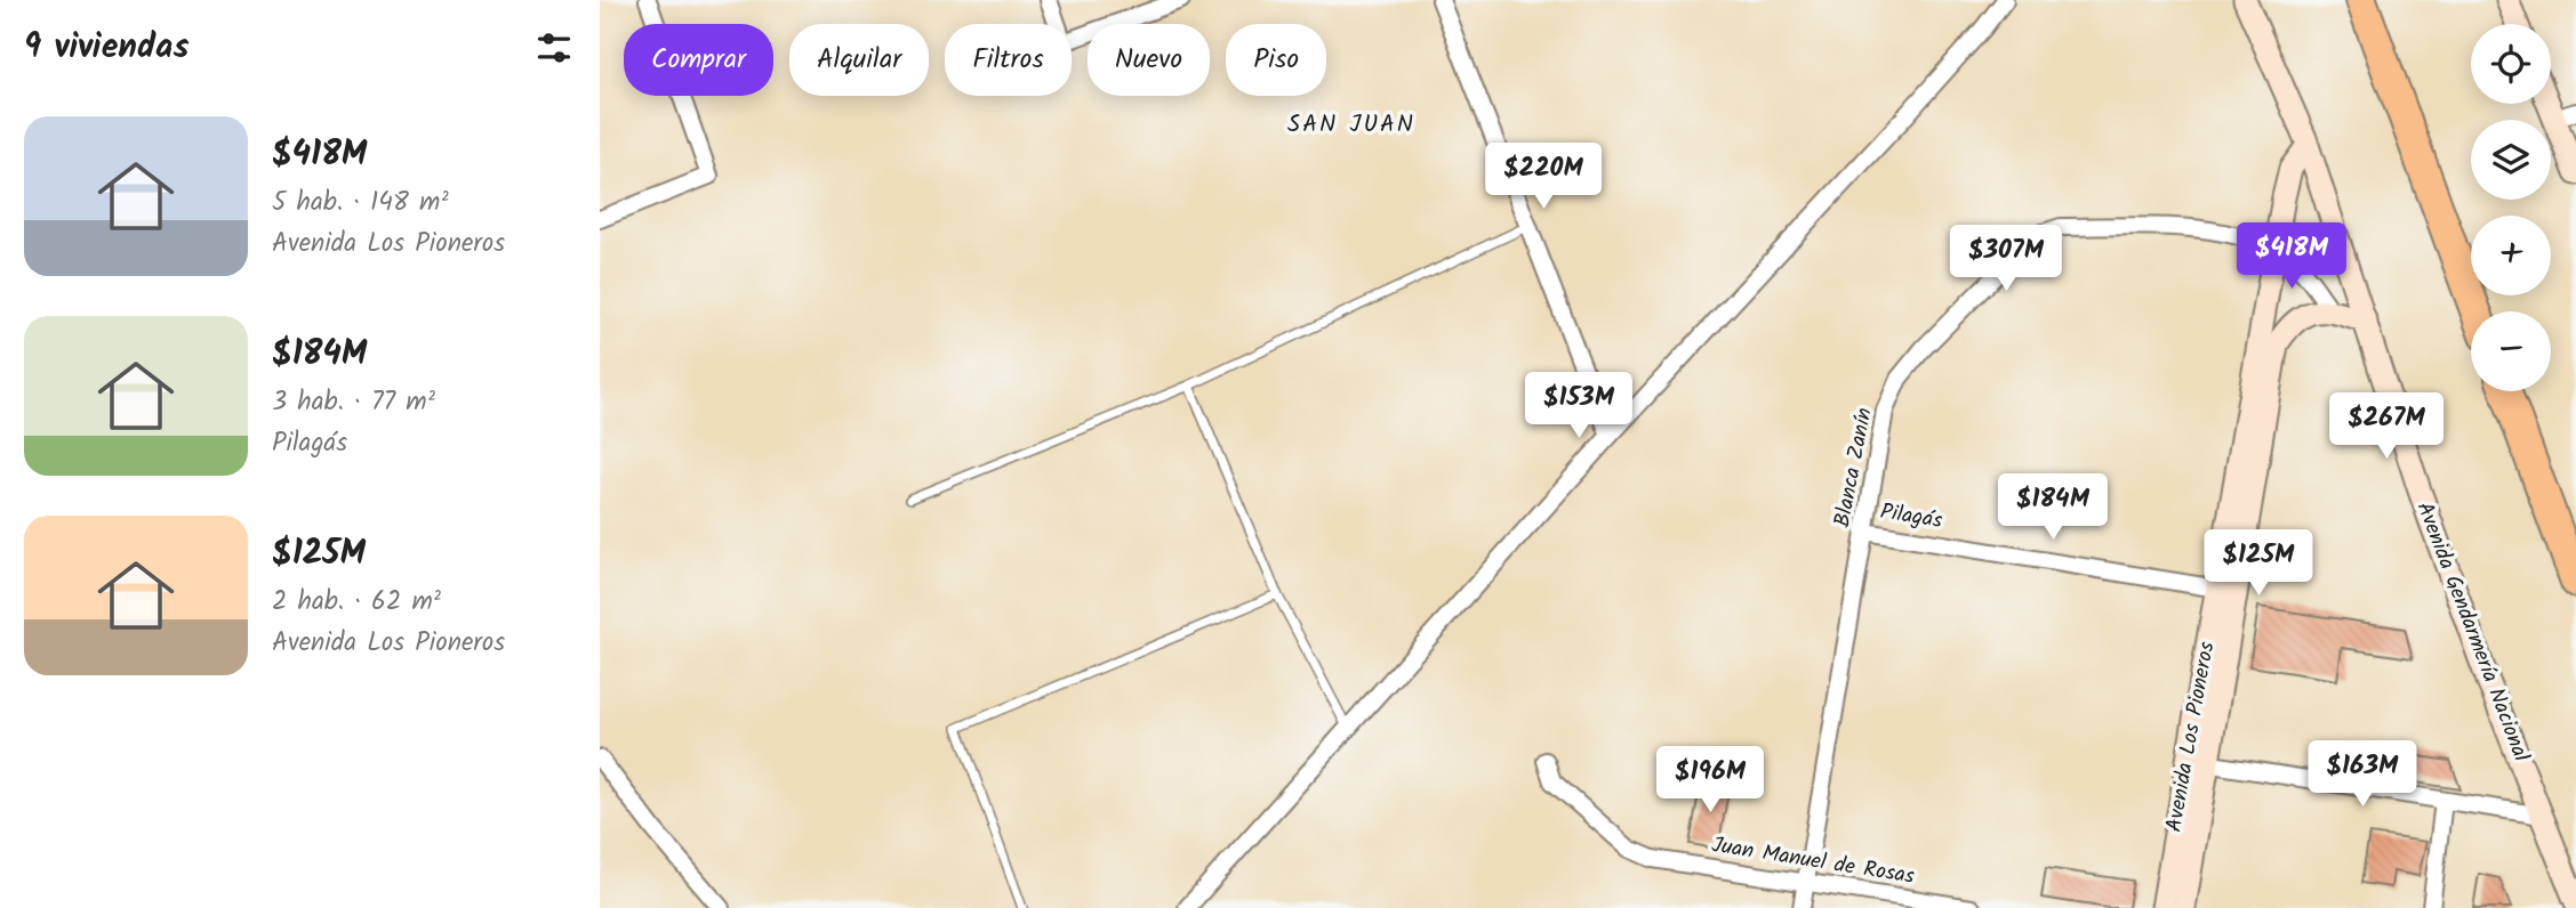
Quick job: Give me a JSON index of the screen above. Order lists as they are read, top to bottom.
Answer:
{
  "streets": {
    "main road": ["Avenida Gendarmería Nacional", "Avenida Los Pioneros"],
    "street": ["Blanca Zanín", "Pilagás", "Juan Manuel de Rosas"]
  },
  "crossings": [
    ["Blanca Zanín", "Pilagás"],
    ["Blanca Zanín", "Avenida Los Pioneros"],
    ["Blanca Zanín", "Juan Manuel de Rosas"],
    ["Pilagás", "Avenida Los Pioneros"],
    ["Avenida Gendarmería Nacional", "Avenida Los Pioneros"]
  ],
  "districts": ["SAN JUAN"],
  "page": {
    "heading": "9 viviendas",
    "map_buttons": ["+", "−"],
    "chip": [
      "Comprar",
      "Alquilar",
      "Filtros",
      "Nuevo",
      "Piso"
    ],
    "list": [
      {
        "name": "$418M",
        "note": "5 hab. · 148 m² · Avenida Los Pioneros"
      },
      {
        "name": "$184M",
        "note": "3 hab. · 77 m² · Pilagás"
      },
      {
        "name": "$125M",
        "note": "2 hab. · 62 m² · Avenida Los Pioneros"
      }
    ],
    "price": [
      "$220M",
      "$418M",
      "$307M",
      "$153M",
      "$267M",
      "$184M",
      "$125M",
      "$163M",
      "$196M"
    ]
  }
}
